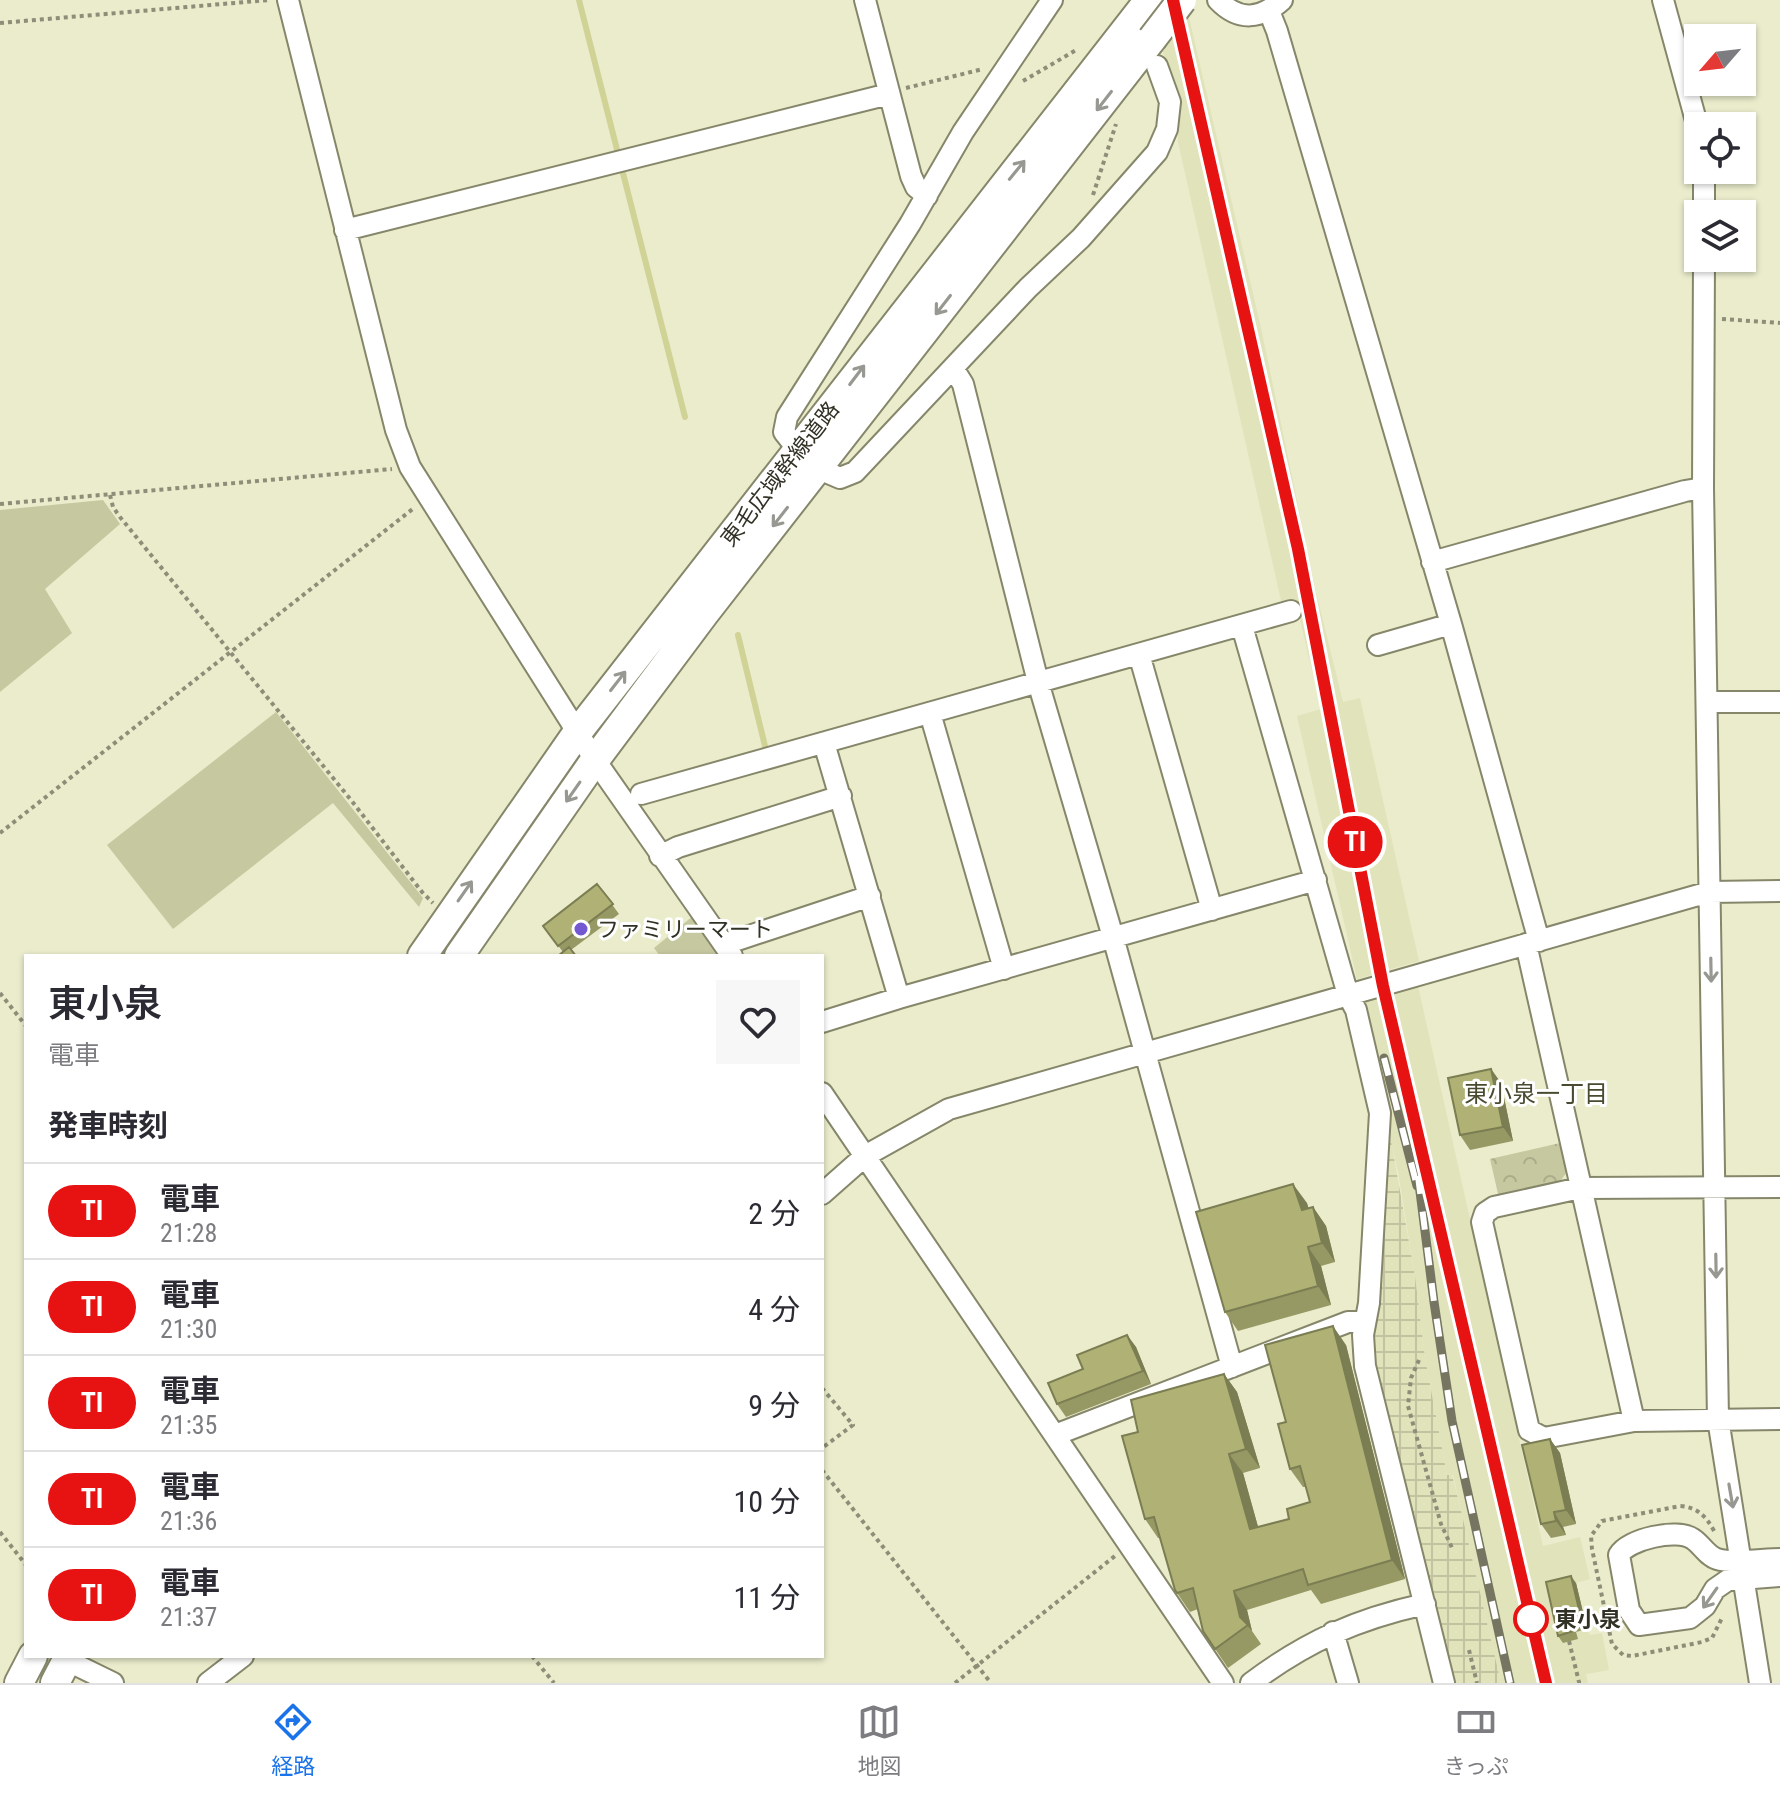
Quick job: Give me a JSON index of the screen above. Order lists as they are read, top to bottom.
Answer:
{
  "streets": {
    "highway": ["東毛広域幹線道路"]
  },
  "districts": ["東小泉一丁目"],
  "places": ["ファミリーマート", "東小泉"],
  "north": "bottom left",
  "page": {
    "on_map": "TI",
    "heading": [
      ["東小泉", "電車"],
      "発車時刻"
    ],
    "list": [
      {
        "mark": "TI",
        "name": "電車",
        "note": "21:28",
        "value": "2 分"
      },
      {
        "mark": "TI",
        "name": "電車",
        "note": "21:30",
        "value": "4 分"
      },
      {
        "mark": "TI",
        "name": "電車",
        "note": "21:35",
        "value": "9 分"
      },
      {
        "mark": "TI",
        "name": "電車",
        "note": "21:36",
        "value": "10 分"
      },
      {
        "mark": "TI",
        "name": "電車",
        "note": "21:37",
        "value": "11 分"
      }
    ],
    "tabs": ["経路", "地図", "きっぷ"]
  }
}
